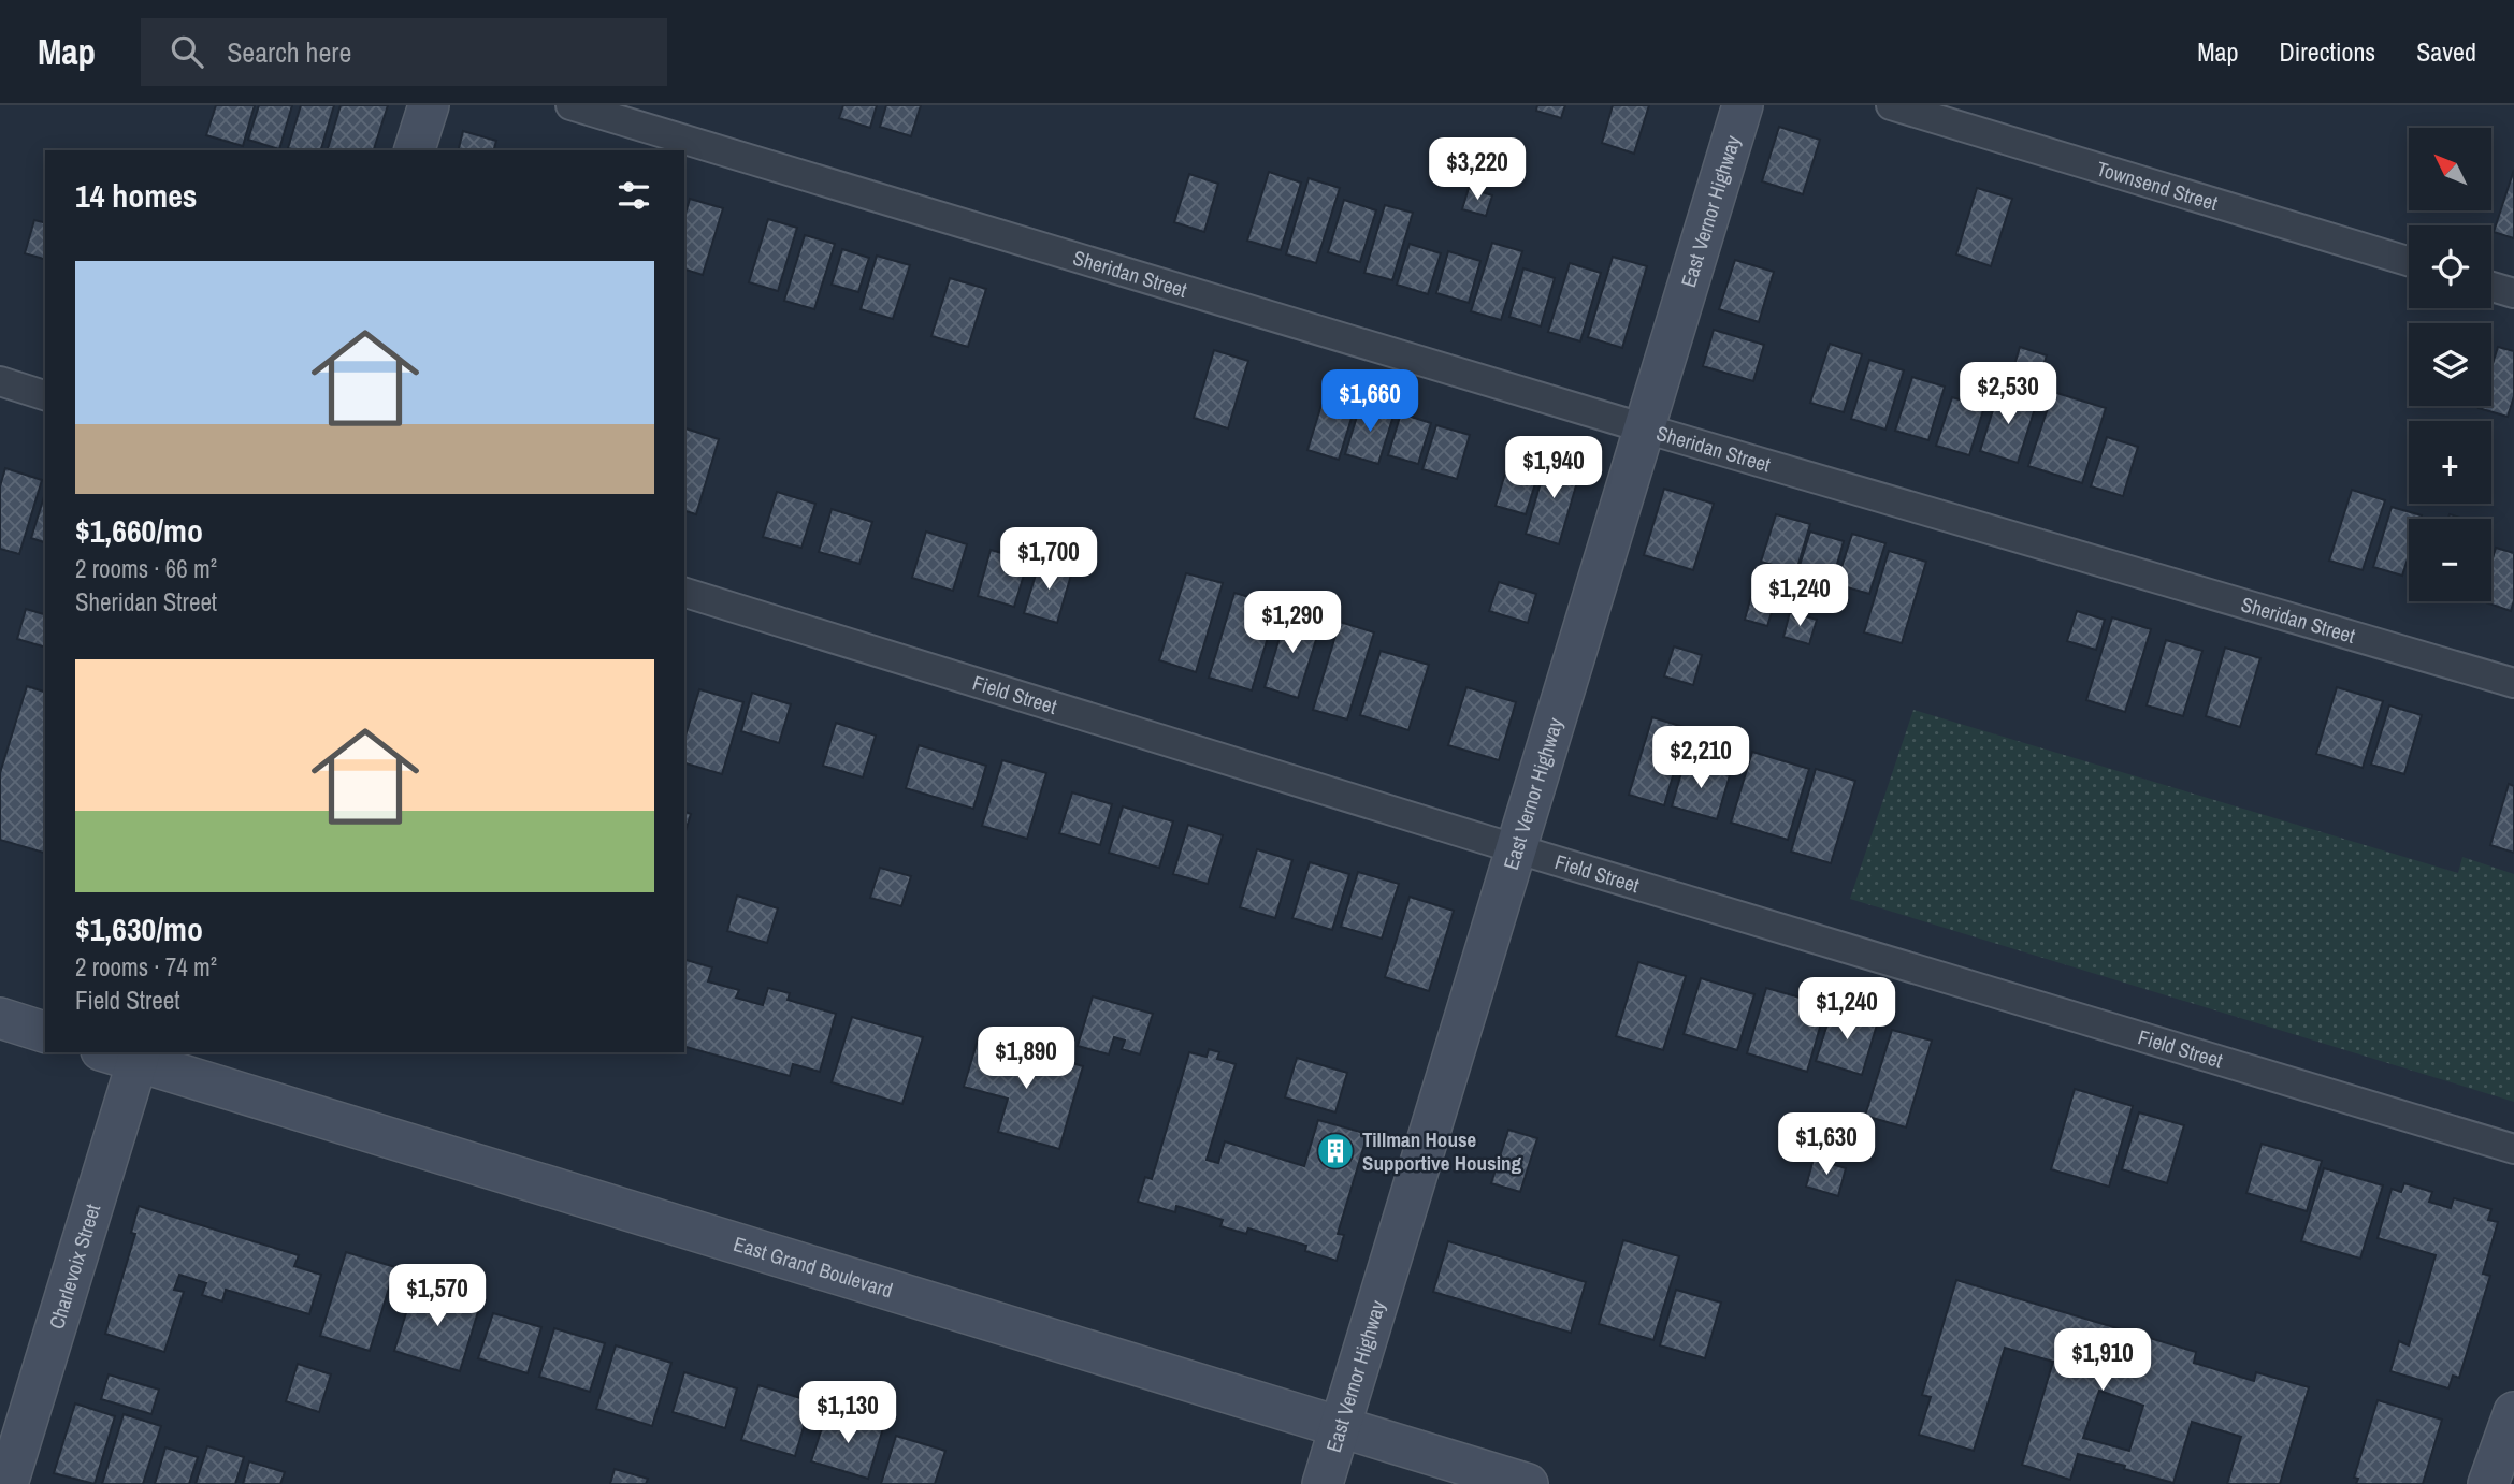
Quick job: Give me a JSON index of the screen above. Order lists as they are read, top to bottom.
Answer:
{
  "streets": {
    "street": [
      "Townsend Street",
      "East Vernor Highway",
      "Sheridan Street",
      "Field Street",
      "Charlevoix Street",
      "East Grand Boulevard"
    ]
  },
  "crossings": [
    ["East Vernor Highway", "Sheridan Street"],
    ["East Vernor Highway", "Field Street"],
    ["East Vernor Highway", "East Grand Boulevard"],
    ["Charlevoix Street", "East Grand Boulevard"]
  ],
  "places": {
    "building": ["Tillman House Supportive Housing"]
  },
  "north": "top left",
  "page": {
    "header": "Map",
    "search": "Search here",
    "nav": ["Map", "Directions", "Saved"],
    "map_buttons": ["+", "−"],
    "price": [
      "$3,220",
      "$2,530",
      "$1,660",
      "$1,940",
      "$1,700",
      "$1,240",
      "$1,290",
      "$2,210",
      "$1,240",
      "$1,890",
      "$1,630",
      "$1,570",
      "$1,910",
      "$1,130"
    ],
    "heading": "14 homes",
    "list": [
      {
        "name": "$1,660/mo",
        "note": "2 rooms · 66 m² · Sheridan Street"
      },
      {
        "name": "$1,630/mo",
        "note": "2 rooms · 74 m² · Field Street"
      }
    ]
  }
}
